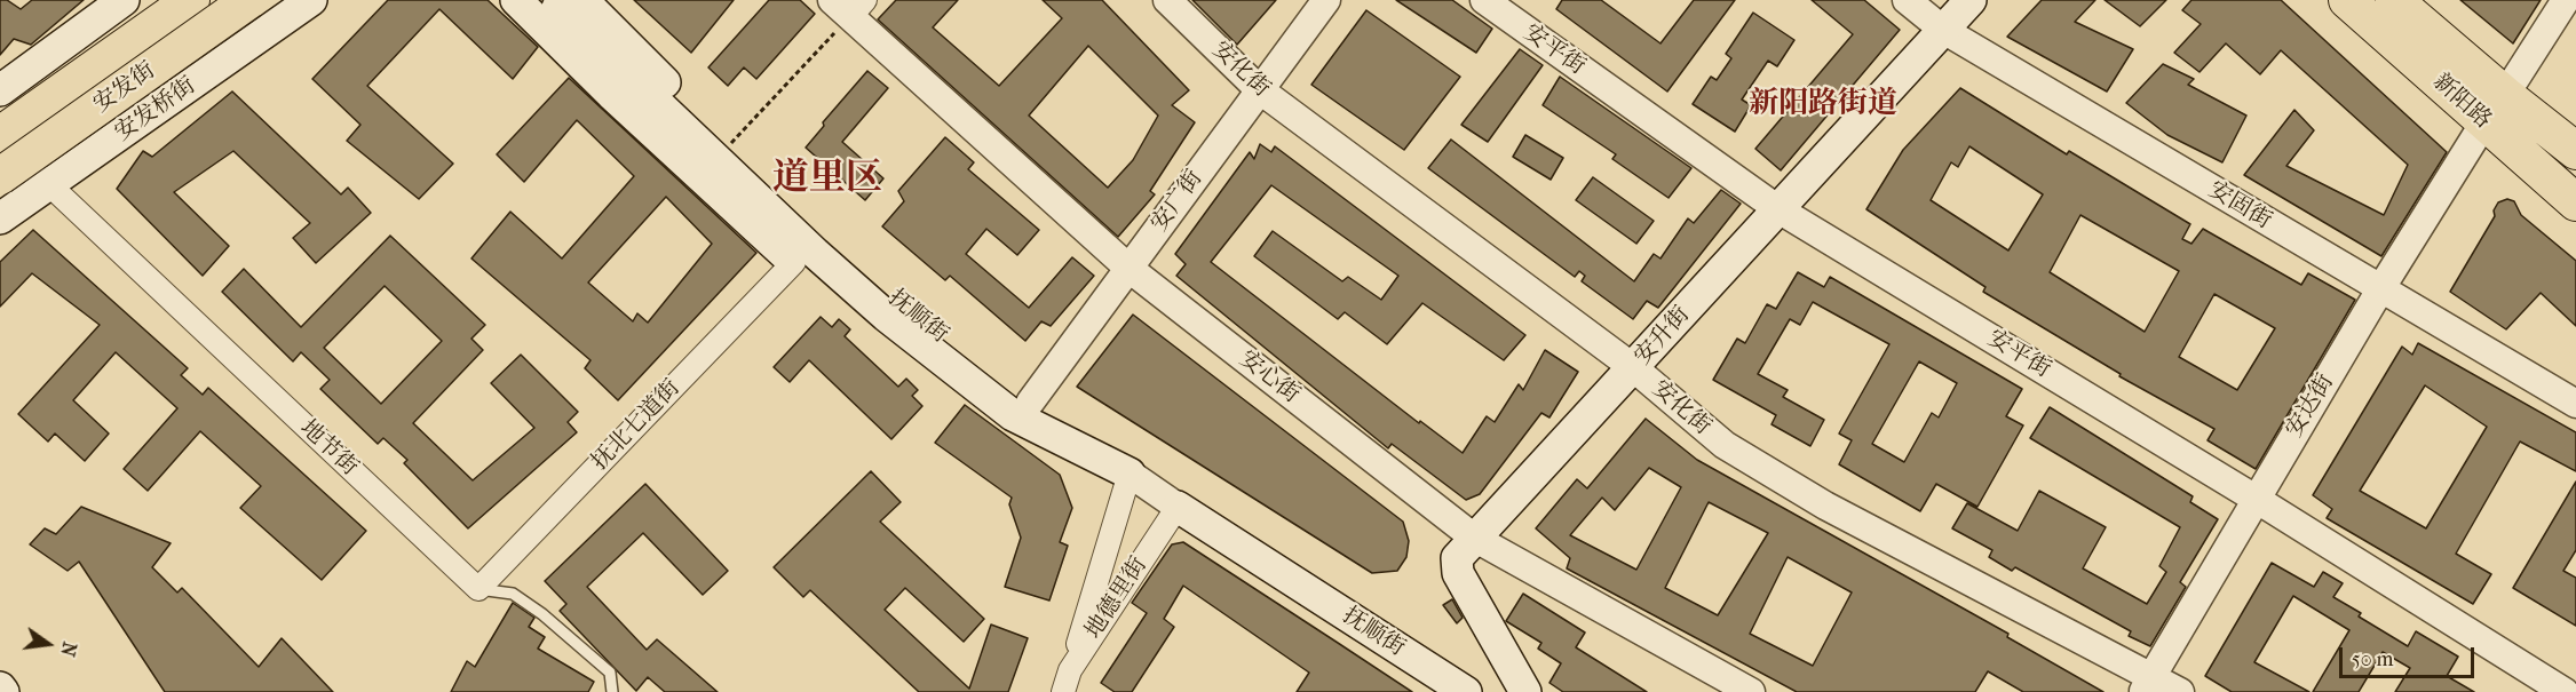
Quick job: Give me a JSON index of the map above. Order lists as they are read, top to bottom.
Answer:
{
  "streets": {
    "highway": ["安发街", "新阳路"],
    "main road": ["安发桥街", "抚顺街", "安升街"],
    "street": [
      "安平街",
      "安化街",
      "安广街",
      "安固街",
      "安心街",
      "安达街",
      "抚北七道街",
      "地节街",
      "地德里街"
    ]
  },
  "crossings": [
    ["安平街", "安升街"],
    ["安平街", "安达街"],
    ["安化街", "安广街"],
    ["安化街", "安升街"],
    ["安化街", "安达街"],
    ["新阳路", "安达街"],
    ["安发桥街", "地节街"],
    ["安广街", "抚顺街"],
    ["安广街", "安心街"],
    ["安固街", "安升街"],
    ["安固街", "安达街"],
    ["抚顺街", "抚北七道街"],
    ["抚顺街", "地德里街"],
    ["安升街", "安心街"],
    ["抚北七道街", "地节街"]
  ],
  "districts": ["新阳路街道", "道里区"],
  "scale_bar": "50 m",
  "north": "right"
}
